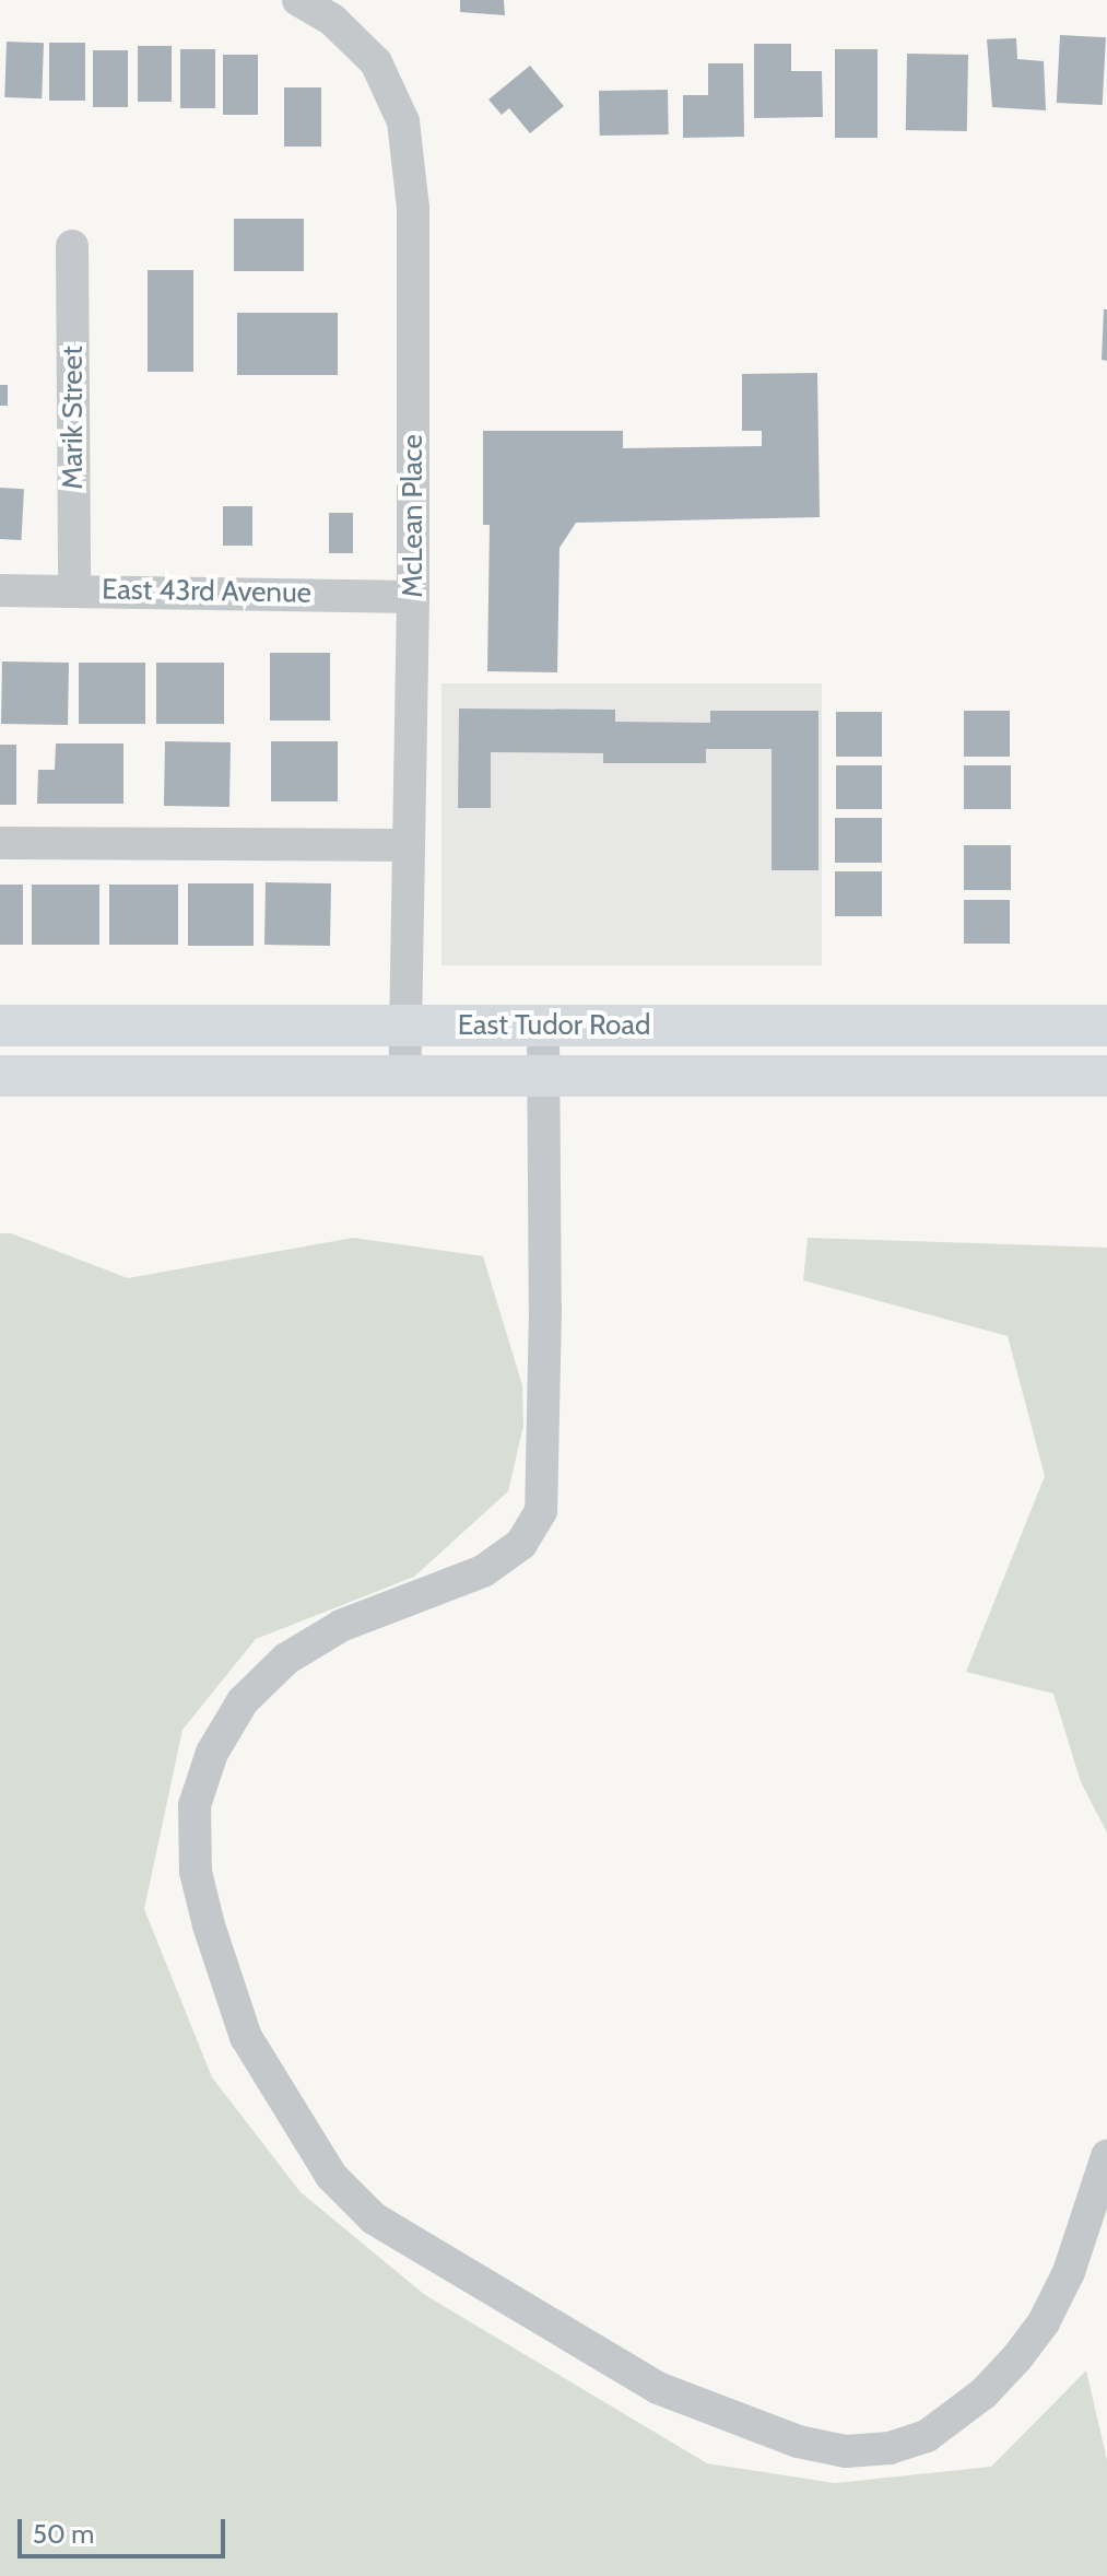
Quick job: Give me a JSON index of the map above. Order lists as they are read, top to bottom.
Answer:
{
  "streets": {
    "main road": ["East Tudor Road"],
    "street": ["Marik Street", "McLean Place", "East 43rd Avenue"]
  },
  "crossings": [
    ["Marik Street", "East 43rd Avenue"],
    ["McLean Place", "East 43rd Avenue"],
    ["McLean Place", "East Tudor Road"]
  ],
  "scale_bar": "50 m"
}
